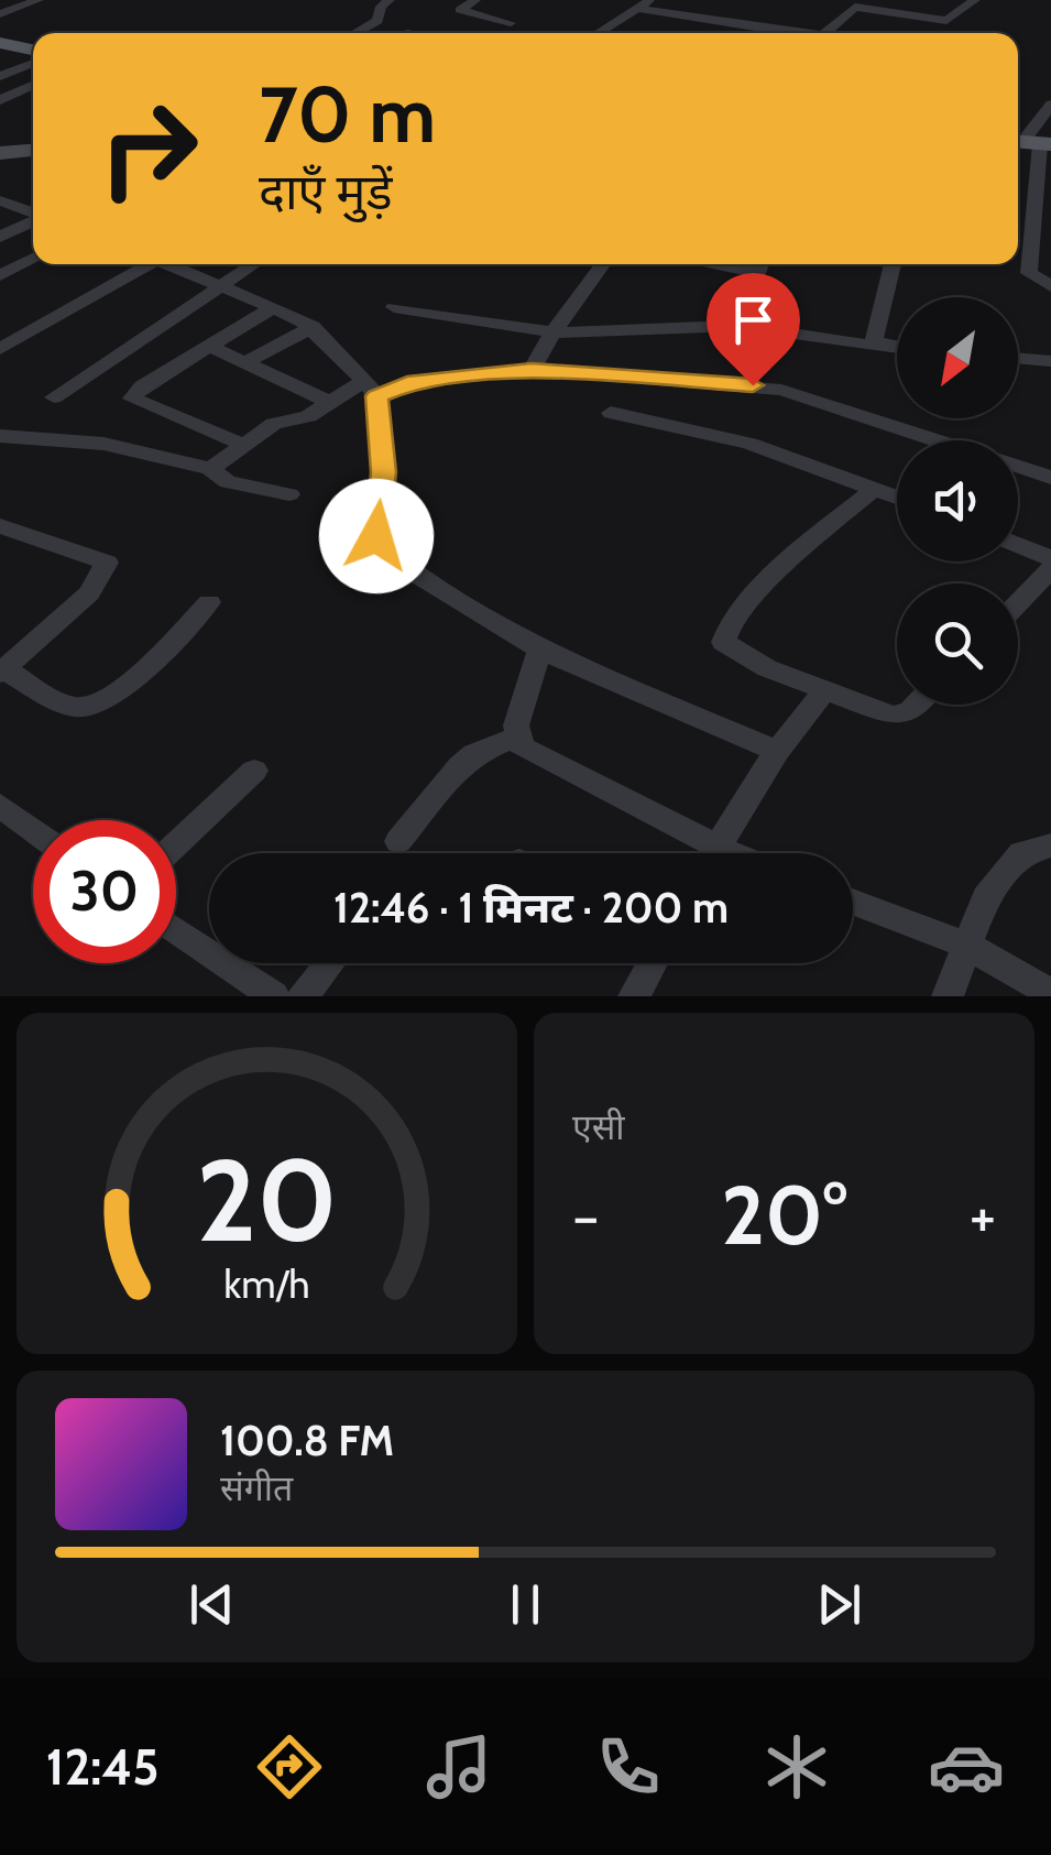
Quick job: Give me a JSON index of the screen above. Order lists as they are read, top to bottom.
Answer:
{
  "north": "bottom left",
  "page": {
    "turn": ["70 m", "दाएँ मुड़ें"],
    "limit": "30",
    "trip": "12:46 · 1 मिनट · 200 m",
    "tile": "एसी",
    "heat": ["−", "20°", "+"],
    "song": ["100.8 FM", "संगीत"],
    "tabs": "12:45",
    "gauge": ["20", "km/h"]
  }
}
